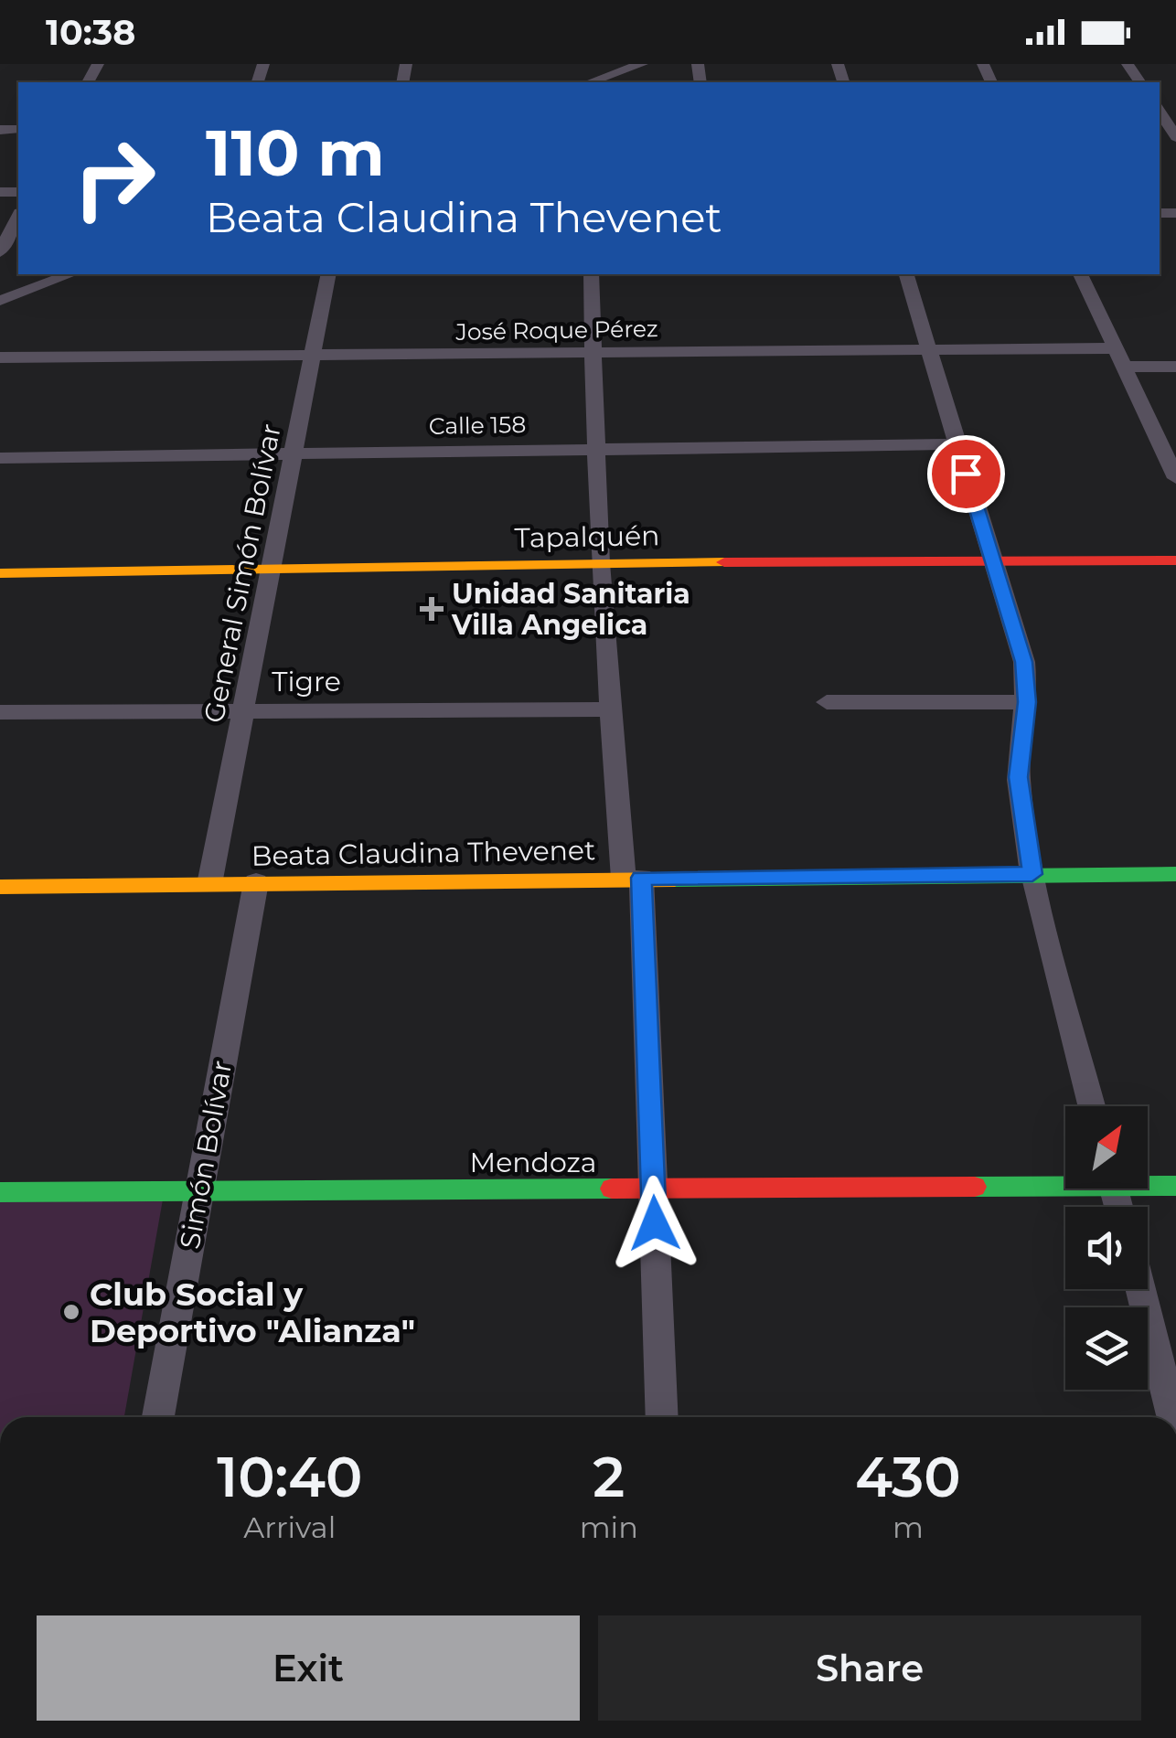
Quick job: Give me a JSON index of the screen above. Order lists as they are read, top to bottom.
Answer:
{
  "streets": {
    "street": [
      "José Roque Pérez",
      "Calle 158",
      "Tapalquén",
      "General Simón Bolívar",
      "Tigre",
      "Beata Claudina Thevenet",
      "Simón Bolívar",
      "Mendoza"
    ]
  },
  "crossings": [
    ["José Roque Pérez", "General Simón Bolívar"],
    ["Calle 158", "General Simón Bolívar"],
    ["Tapalquén", "General Simón Bolívar"],
    ["General Simón Bolívar", "Tigre"],
    ["General Simón Bolívar", "Beata Claudina Thevenet"],
    ["Beata Claudina Thevenet", "Simón Bolívar"],
    ["Simón Bolívar", "Mendoza"]
  ],
  "places": {
    "health": ["Unidad Sanitaria Villa Angelica"],
    "other": ["Club Social y Deportivo \"Alianza\""]
  },
  "north": "top right",
  "page": {
    "status": "10:38",
    "turn": ["110 m", "Beata Claudina Thevenet"],
    "eta": [
      "10:40",
      "Arrival",
      "2",
      "min",
      "430",
      "m"
    ],
    "buttons": ["Exit", "Share"]
  }
}
